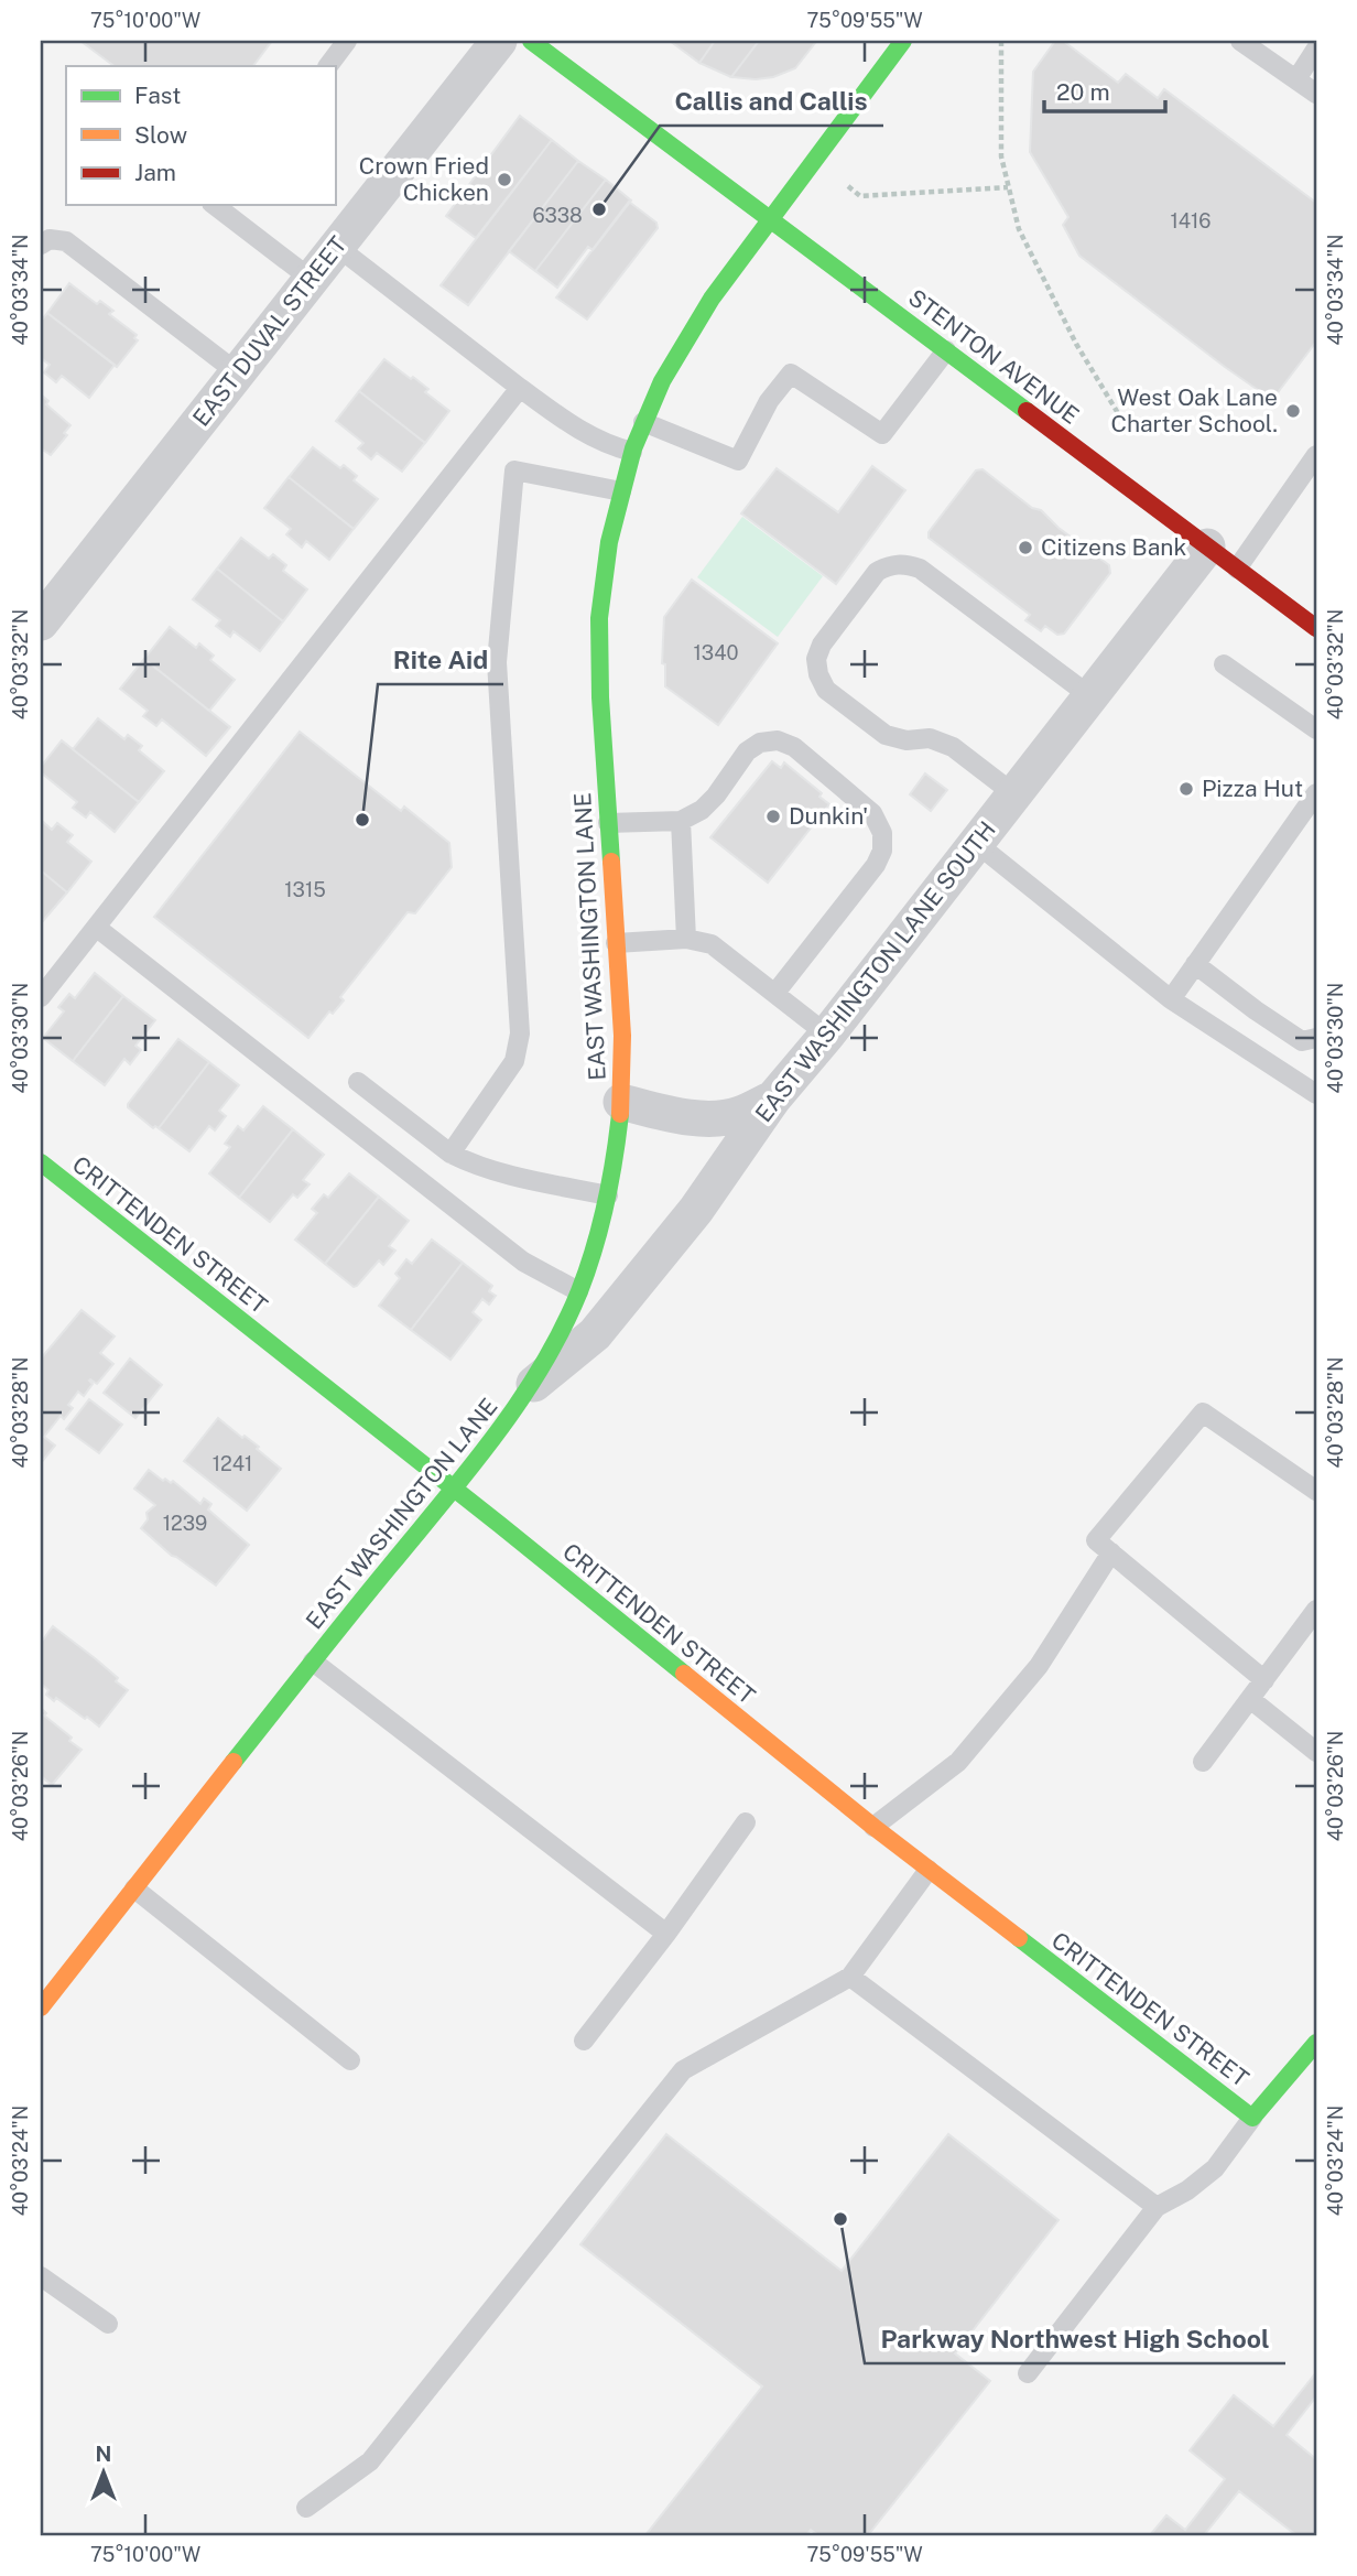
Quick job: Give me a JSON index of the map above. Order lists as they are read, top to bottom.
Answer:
{
  "streets": {
    "main road": ["STENTON AVENUE", "EAST WASHINGTON LANE", "CRITTENDEN STREET"],
    "street": ["EAST DUVAL STREET", "EAST WASHINGTON LANE SOUTH"]
  },
  "crossings": [
    ["STENTON AVENUE", "EAST WASHINGTON LANE"],
    ["STENTON AVENUE", "EAST WASHINGTON LANE SOUTH"],
    ["EAST WASHINGTON LANE", "EAST WASHINGTON LANE SOUTH"],
    ["EAST WASHINGTON LANE", "CRITTENDEN STREET"]
  ],
  "places": [
    "Crown Fried Chicken",
    "Callis and Callis",
    "West Oak Lane Charter School.",
    "Citizens Bank",
    "Pizza Hut",
    "Dunkin'",
    "Rite Aid",
    "Parkway Northwest High School"
  ],
  "house_numbers": [
    "6338",
    "1416",
    "1340",
    "1315",
    "1241",
    "1239"
  ],
  "legend": ["Fast", "Slow", "Jam"],
  "scale_bar": "20 m",
  "north": "top",
  "coordinates": [
    "75°10'00\"W",
    "75°09'55\"W",
    "40°03'34\"N",
    "40°03'32\"N",
    "40°03'30\"N",
    "40°03'28\"N",
    "40°03'26\"N",
    "40°03'24\"N"
  ]
}
